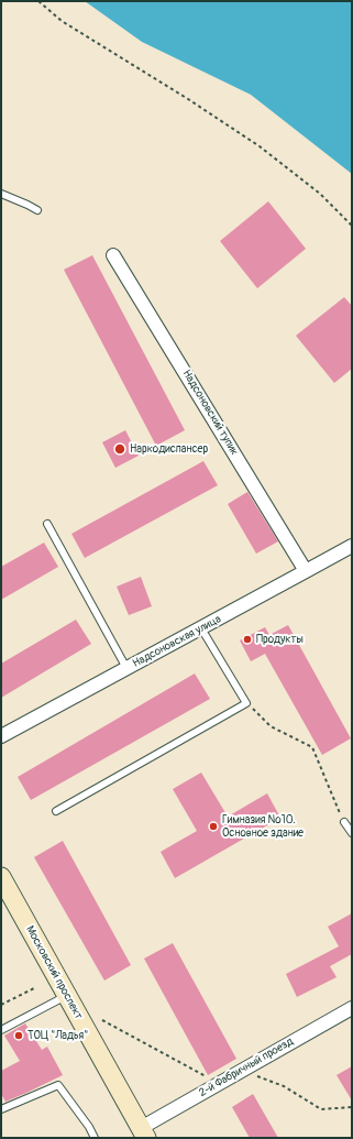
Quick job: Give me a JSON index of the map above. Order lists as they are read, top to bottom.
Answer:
{
  "streets": {
    "main road": ["Московский проспект"],
    "street": ["Надсоновский тупик", "Надсоновская улица", "2-й Фабричный проезд"]
  },
  "crossings": [
    ["Надсоновский тупик", "Надсоновская улица"],
    ["Московский проспект", "2-й Фабричный проезд"]
  ],
  "places": [
    "Наркодиспансер",
    "Продукты",
    "Гимназия №10. Основное здание",
    "ТОЦ \"Ладья\""
  ]
}
